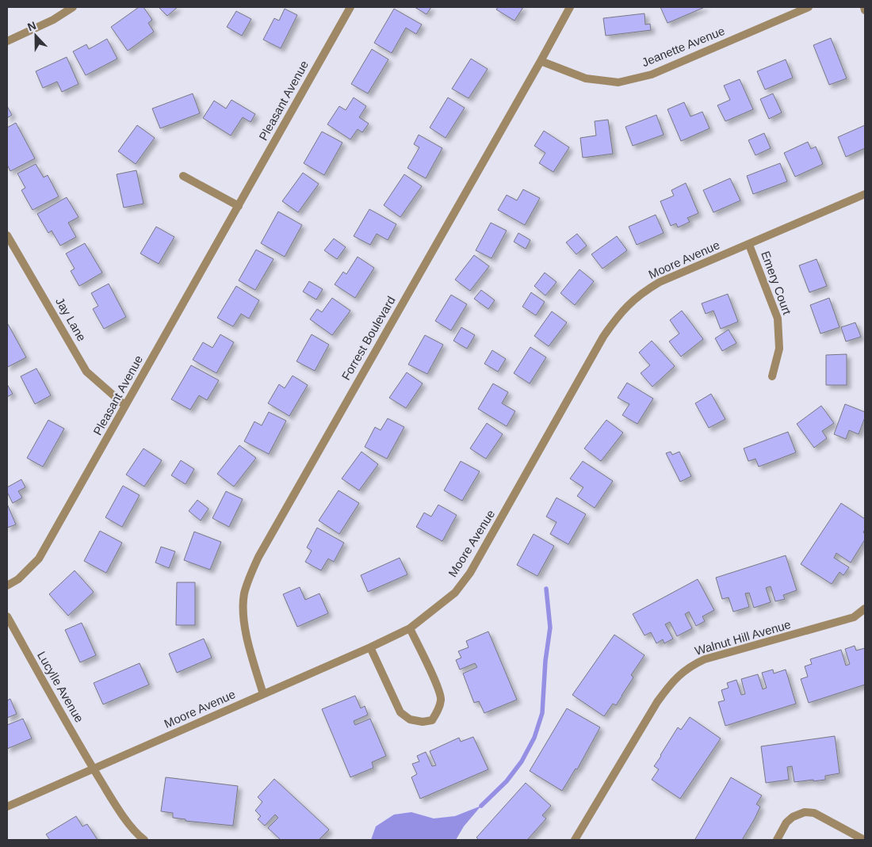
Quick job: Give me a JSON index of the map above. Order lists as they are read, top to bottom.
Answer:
{
  "streets": {
    "street": [
      "Jeanette Avenue",
      "Pleasant Avenue",
      "Moore Avenue",
      "Emery Court",
      "Jay Lane",
      "Forrest Boulevard",
      "Walnut Hill Avenue",
      "Lucylle Avenue"
    ]
  },
  "crossings": [
    ["Jeanette Avenue", "Forrest Boulevard"],
    ["Pleasant Avenue", "Jay Lane"],
    ["Moore Avenue", "Emery Court"],
    ["Moore Avenue", "Forrest Boulevard"],
    ["Moore Avenue", "Lucylle Avenue"]
  ],
  "north": "top"
}
